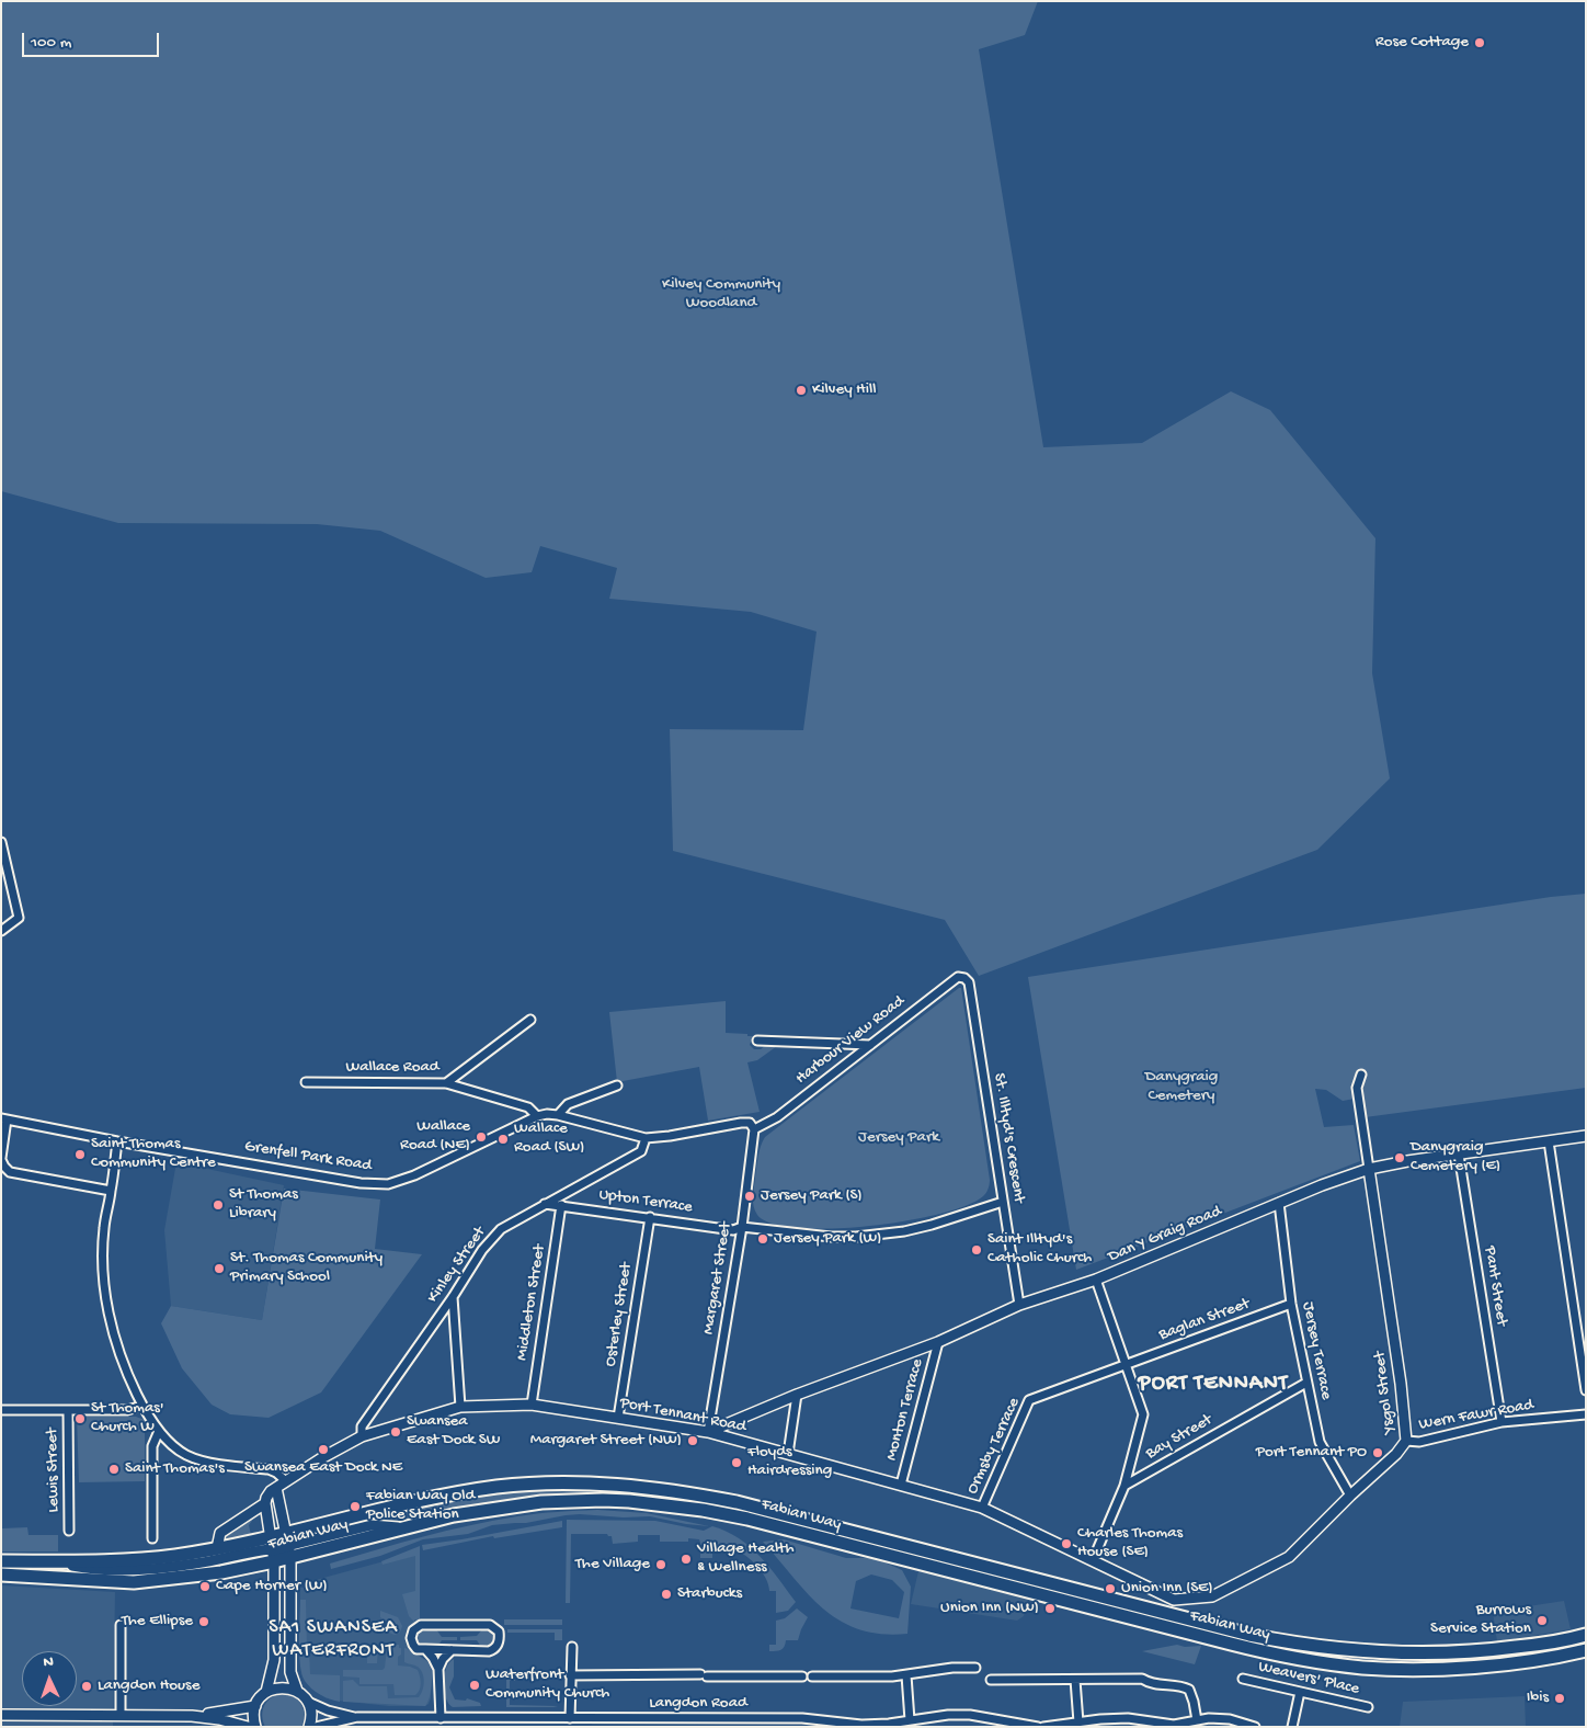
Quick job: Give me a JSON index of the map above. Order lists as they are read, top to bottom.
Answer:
{
  "streets": {
    "highway": ["Fabian Way"],
    "street": [
      "Harbour View Road",
      "Wallace Road",
      "St. Illtyd's Crescent",
      "Grenfell Park Road",
      "Upton Terrace",
      "Dan Y Graig Road",
      "Kinley Street",
      "Margaret Street",
      "Pant Street",
      "Middleton Street",
      "Osterley Street",
      "Baglan Street",
      "Jersey Terrace",
      "Ysgol Street",
      "Monton Terrace",
      "Port Tennant Road",
      "Wern Fawr Road",
      "Bay Street",
      "Ormsby Terrace",
      "Lewis Street",
      "Weavers' Place",
      "Langdon Road"
    ]
  },
  "crossings": [
    ["Harbour View Road", "St. Illtyd's Crescent"],
    ["Harbour View Road", "Grenfell Park Road"],
    ["Harbour View Road", "Margaret Street"],
    ["Wallace Road", "Grenfell Park Road"],
    ["St. Illtyd's Crescent", "Upton Terrace"],
    ["St. Illtyd's Crescent", "Dan Y Graig Road"],
    ["Grenfell Park Road", "Kinley Street"],
    ["Grenfell Park Road", "Margaret Street"],
    ["Upton Terrace", "Kinley Street"],
    ["Upton Terrace", "Margaret Street"],
    ["Upton Terrace", "Middleton Street"],
    ["Upton Terrace", "Osterley Street"],
    ["Dan Y Graig Road", "Margaret Street"],
    ["Dan Y Graig Road", "Pant Street"],
    ["Dan Y Graig Road", "Jersey Terrace"],
    ["Dan Y Graig Road", "Ysgol Street"],
    ["Dan Y Graig Road", "Monton Terrace"],
    ["Dan Y Graig Road", "Port Tennant Road"],
    ["Kinley Street", "Port Tennant Road"],
    ["Margaret Street", "Port Tennant Road"],
    ["Pant Street", "Wern Fawr Road"],
    ["Middleton Street", "Port Tennant Road"],
    ["Osterley Street", "Port Tennant Road"],
    ["Baglan Street", "Jersey Terrace"],
    ["Baglan Street", "Ormsby Terrace"],
    ["Jersey Terrace", "Ysgol Street"],
    ["Jersey Terrace", "Bay Street"],
    ["Ysgol Street", "Port Tennant Road"],
    ["Ysgol Street", "Wern Fawr Road"],
    ["Monton Terrace", "Port Tennant Road"],
    ["Port Tennant Road", "Ormsby Terrace"],
    ["Port Tennant Road", "Fabian Way"]
  ],
  "districts": ["PORT TENNANT", "SA1 SWANSEA WATERFRONT"],
  "parks": ["Kilvey Community Woodland", "Danygraig Cemetery", "Jersey Park"],
  "places": [
    "Rose Cottage",
    "Kilvey Hill",
    "Wallace Road (NE)",
    "Wallace Road (SW)",
    "Saint Thomas Community Centre",
    "Danygraig Cemetery (E)",
    "Jersey Park (S)",
    "St Thomas Library",
    "Jersey Park (W)",
    "Saint Illtyd's Catholic Church",
    "St. Thomas Community Primary School",
    "St Thomas' Church W",
    "Swansea East Dock SW",
    "Margaret Street (NW)",
    "Swansea East Dock NE",
    "Port Tennant PO",
    "Floyds Hairdressing",
    "Saint Thomas's",
    "Fabian Way Old Police Station",
    "Charles Thomas House (SE)",
    "Village Health & Wellness",
    "The Village",
    "Cape Horner (W)",
    "Union Inn (SE)",
    "Starbucks",
    "Union Inn (NW)",
    "Burrows Service Station",
    "The Ellipse",
    "Waterfront Community Church",
    "Langdon House",
    "Ibis"
  ],
  "scale_bar": "100 m",
  "north": "top"
}
